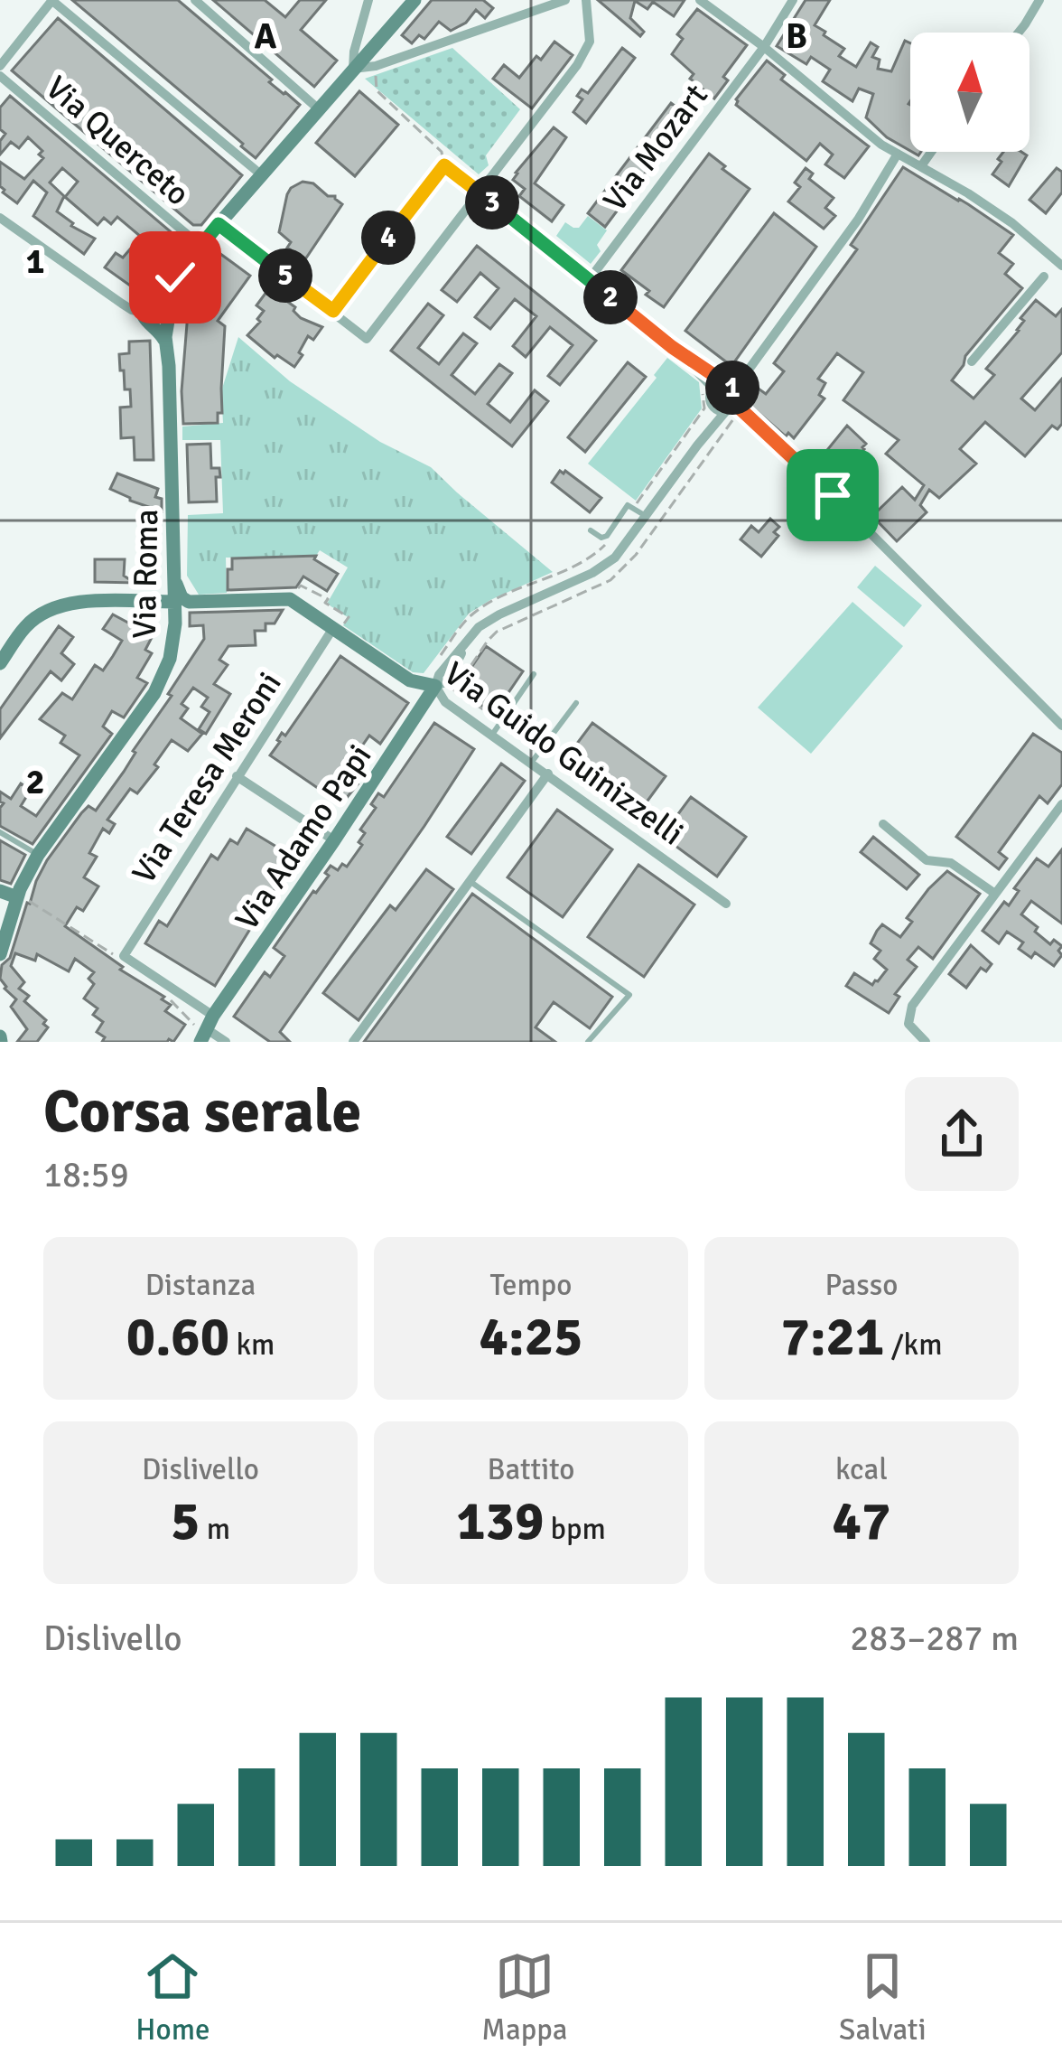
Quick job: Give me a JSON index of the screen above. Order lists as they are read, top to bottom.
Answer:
{
  "streets": {
    "street": [
      "Via Querceto",
      "Via Mozart",
      "Via Roma",
      "Via Guido Guinizzelli",
      "Via Teresa Meroni",
      "Via Adamo Papi"
    ]
  },
  "crossings": [
    ["Via Roma", "Via Guido Guinizzelli"],
    ["Via Guido Guinizzelli", "Via Teresa Meroni"],
    ["Via Guido Guinizzelli", "Via Adamo Papi"]
  ],
  "north": "top",
  "page": {
    "pins": [
      "3",
      "4",
      "5",
      "2",
      "1"
    ],
    "heading": ["Corsa serale", "18:59"],
    "stats": [
      ["Distanza", "0.60 km"],
      ["Tempo", "4:25"],
      ["Passo", "7:21 /km"],
      ["Dislivello", "5 m"],
      ["Battito", "139 bpm"],
      ["kcal", "47"]
    ],
    "chart": ["Dislivello", "283–287 m"],
    "tabs": ["Home", "Mappa", "Salvati"]
  },
  "grid": {
    "columns": ["A", "B"],
    "rows": ["1", "2"]
  }
}
